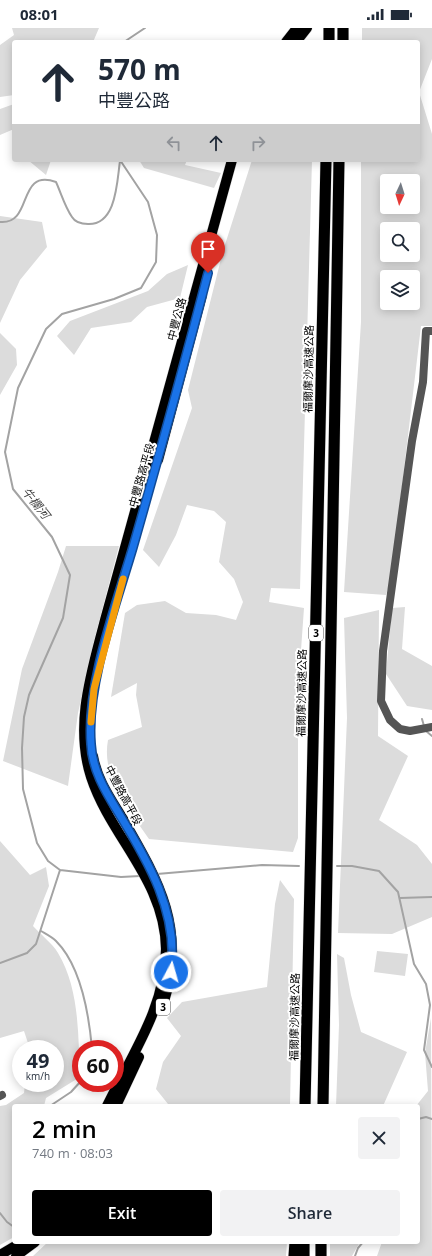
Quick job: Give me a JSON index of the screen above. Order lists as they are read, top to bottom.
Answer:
{
  "streets": {
    "highway": ["福爾摩沙高速公路", "3"],
    "main road": ["中豐公路", "中豐路高平段"]
  },
  "crossings": [
    ["中豐公路", "中豐路高平段"]
  ],
  "water": ["牛欄河"],
  "north": "bottom",
  "page": {
    "status": "08:01",
    "turn": ["570 m", "中豐公路"],
    "speed": "49 km/h",
    "limit": "60",
    "heading": ["2 min", "740 m · 08:03"],
    "buttons": ["Exit", "Share"]
  }
}
